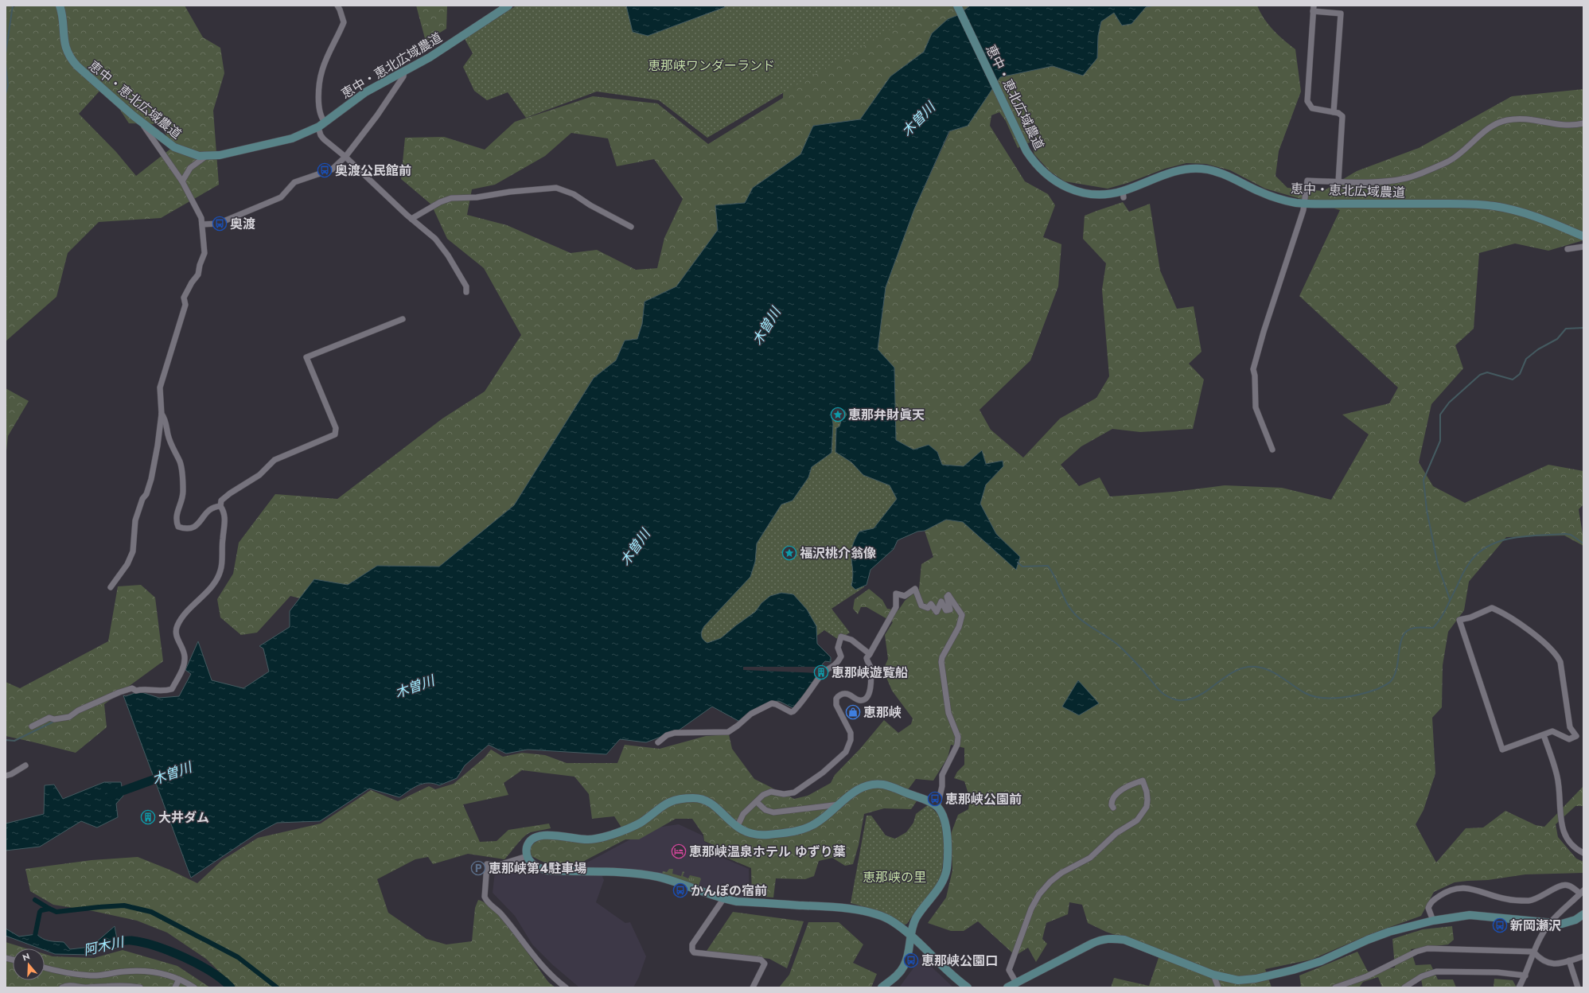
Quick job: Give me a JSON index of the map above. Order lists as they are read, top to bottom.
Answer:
{
  "streets": {
    "street": ["恵中・恵北広域農道"]
  },
  "water": ["木曽川", "阿木川"],
  "parks": ["恵那峡ワンダーランド", "恵那峡の里"],
  "places": {
    "bus stop": [
      "奥渡公民館前",
      "奥渡",
      "恵那峡公園前",
      "かんぽの宿前",
      "新岡瀬沢",
      "恵那峡公園口"
    ],
    "place": ["恵那弁財眞天", "福沢桃介翁像"],
    "building": ["恵那峡遊覧船", "大井ダム"],
    "shop": ["恵那峡"],
    "hotel": ["恵那峡温泉ホテル ゆずり葉"],
    "parking": ["恵那峡第4駐車場"]
  },
  "north": "top"
}
